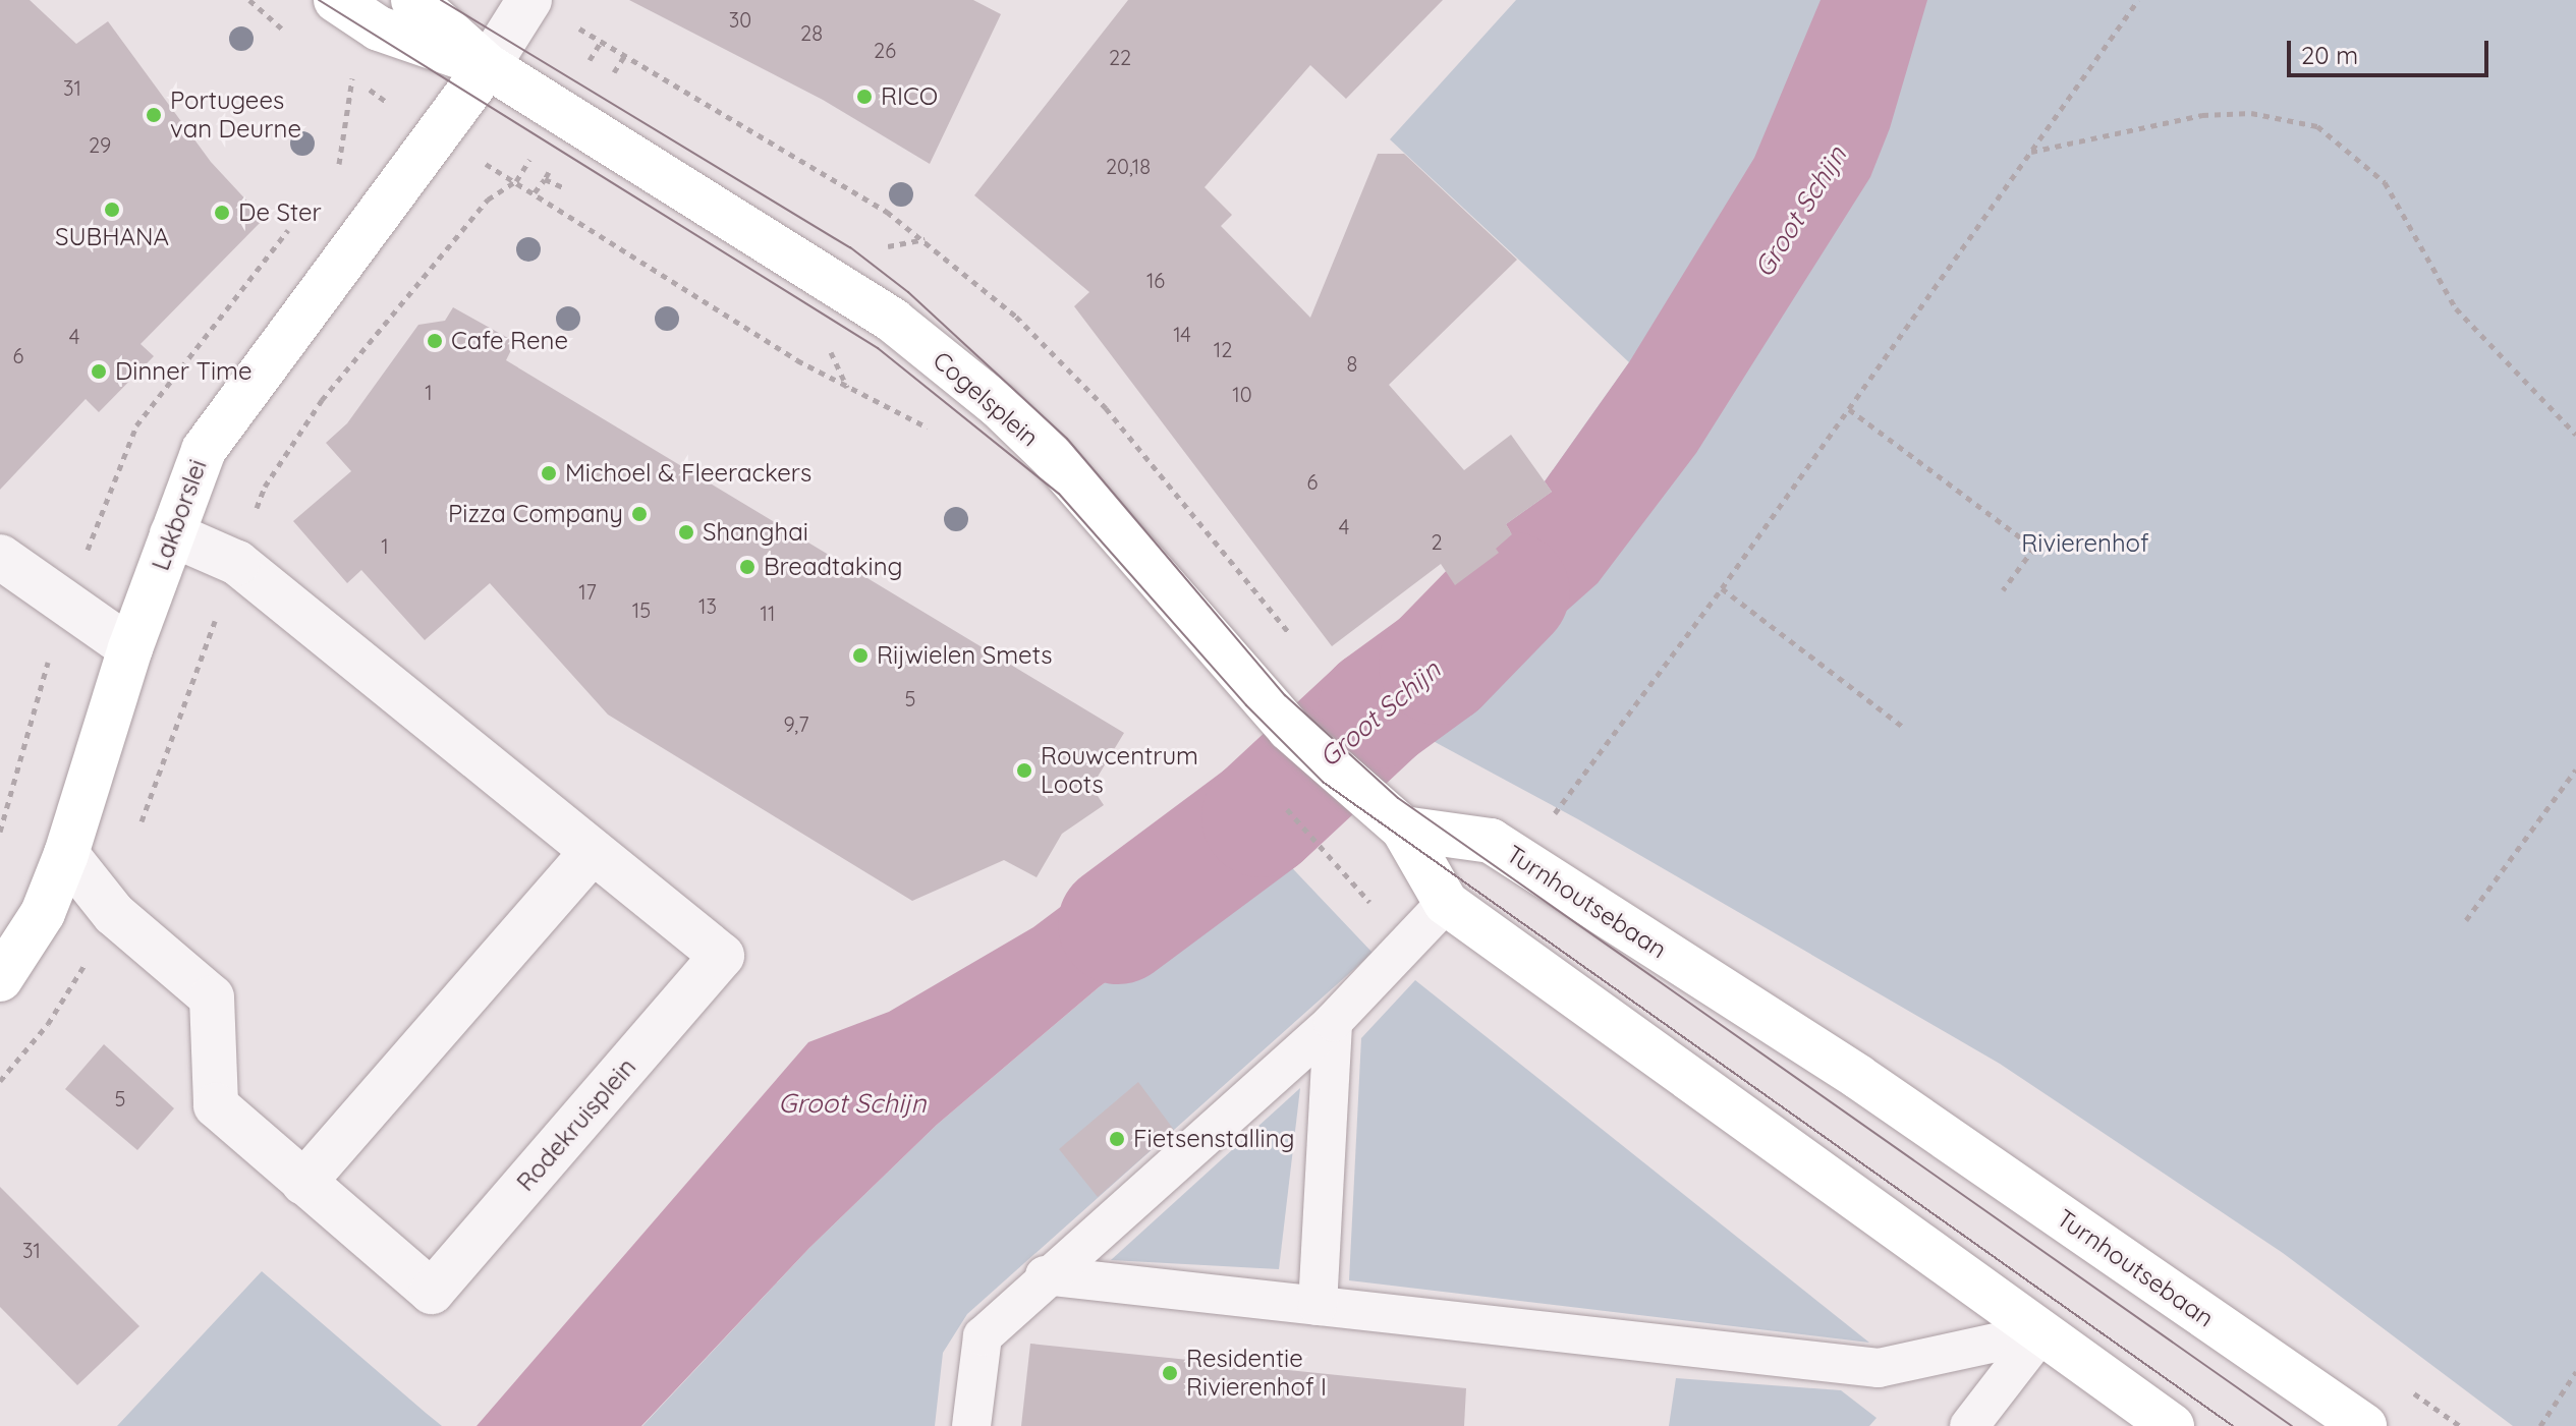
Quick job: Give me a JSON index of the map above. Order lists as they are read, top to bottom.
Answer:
{
  "streets": {
    "main road": ["Cogelsplein", "Lakborslei", "Turnhoutsebaan"],
    "street": ["Rodekruisplein"]
  },
  "crossings": [
    ["Cogelsplein", "Lakborslei"],
    ["Cogelsplein", "Turnhoutsebaan"],
    ["Lakborslei", "Rodekruisplein"]
  ],
  "water": ["Groot Schijn"],
  "parks": ["Rivierenhof"],
  "places": [
    "RICO",
    "Portugees van Deurne",
    "SUBHANA",
    "De Ster",
    "Cafe Rene",
    "Dinner Time",
    "Michoel & Fleerackers",
    "Pizza Company",
    "Shanghai",
    "Breadtaking",
    "Rijwielen Smets",
    "Rouwcentrum Loots",
    "Fietsenstalling",
    "Residentie Rivierenhof I"
  ],
  "house_numbers": [
    "30",
    "28",
    "26",
    "22",
    "31",
    "29",
    "20,18",
    "16",
    "14",
    "4",
    "12",
    "6",
    "8",
    "1",
    "10",
    "6",
    "4",
    "2",
    "1",
    "17",
    "13",
    "15",
    "11",
    "5",
    "9,7",
    "5",
    "31"
  ],
  "scale_bar": "20 m"
}
